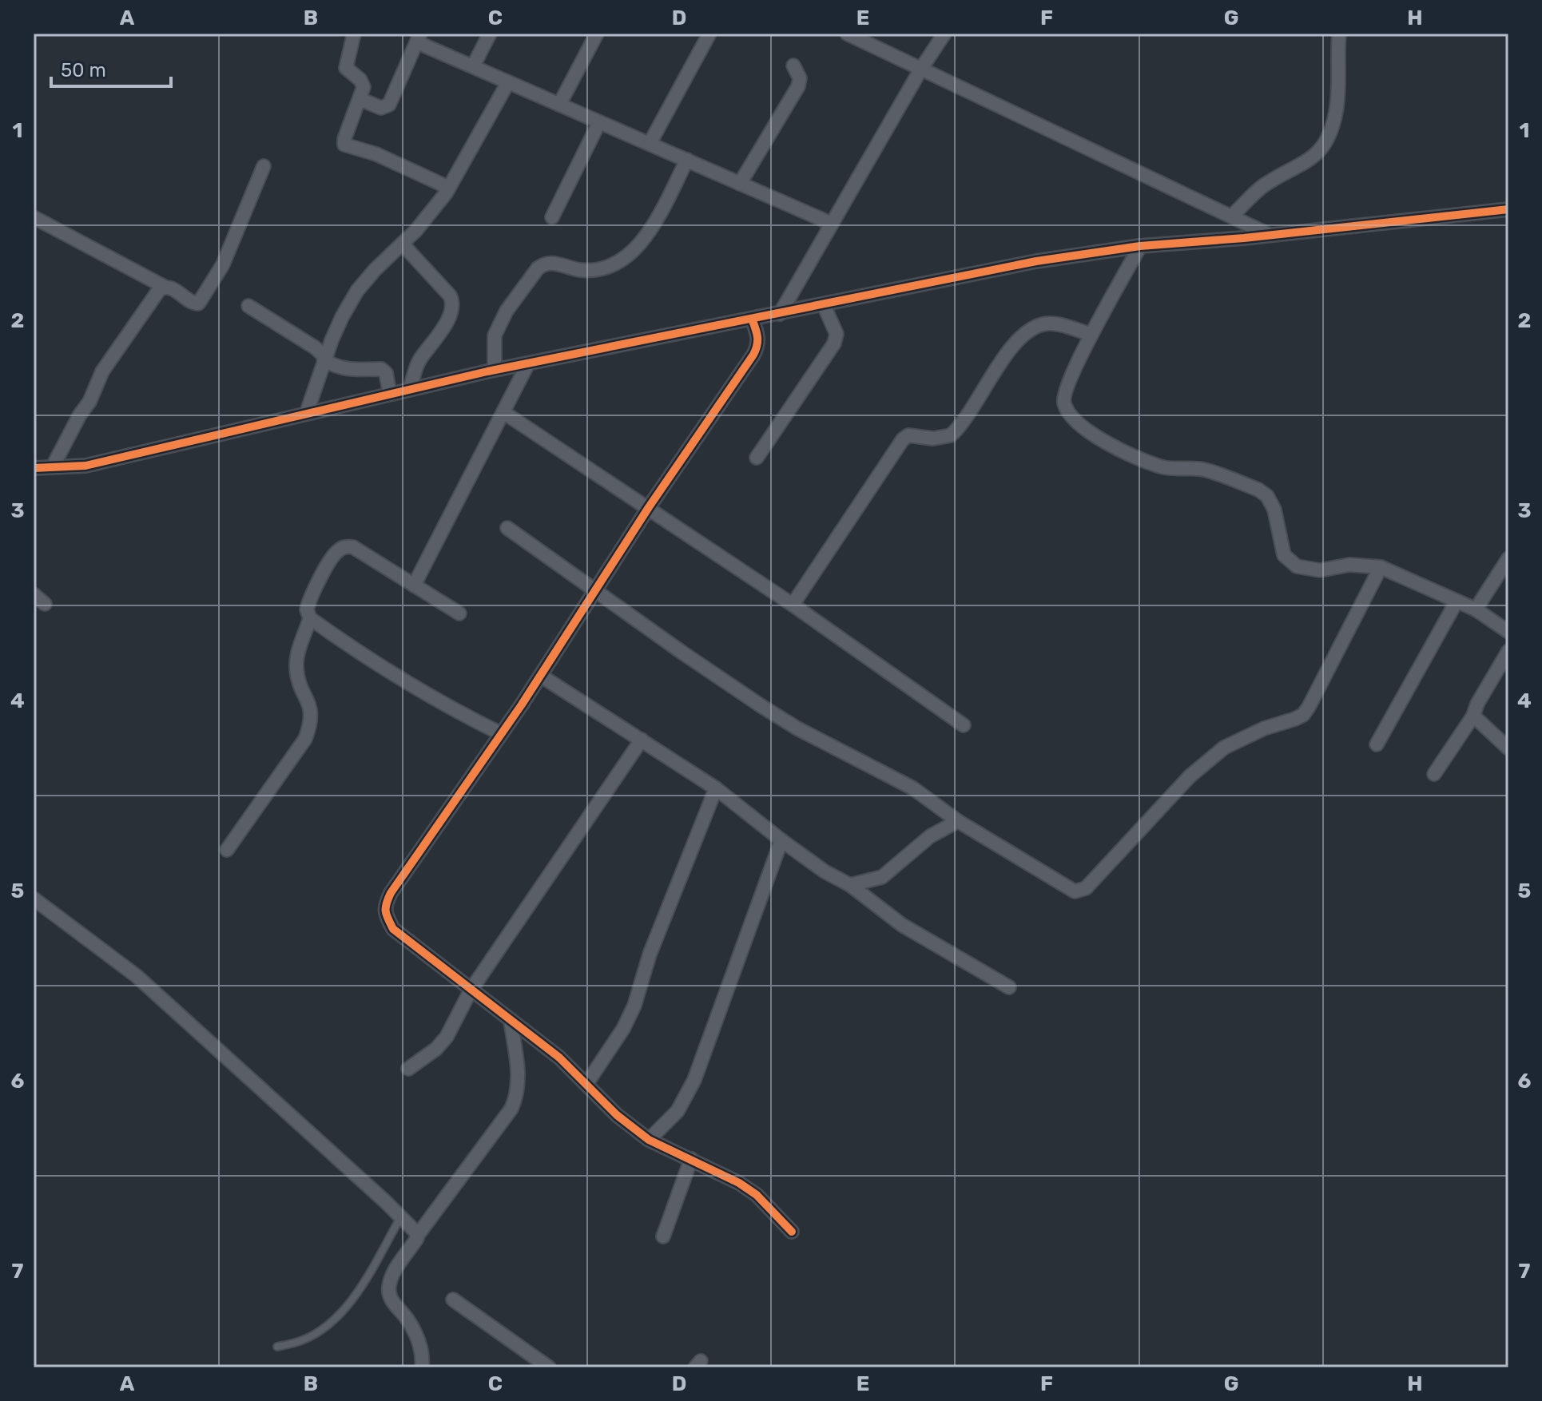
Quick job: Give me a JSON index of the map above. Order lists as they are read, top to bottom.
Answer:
{
  "scale_bar": "50 m",
  "grid": {
    "columns": [
      "A",
      "B",
      "C",
      "D",
      "E",
      "F",
      "G",
      "H"
    ],
    "rows": [
      "1",
      "2",
      "3",
      "4",
      "5",
      "6",
      "7"
    ]
  }
}
